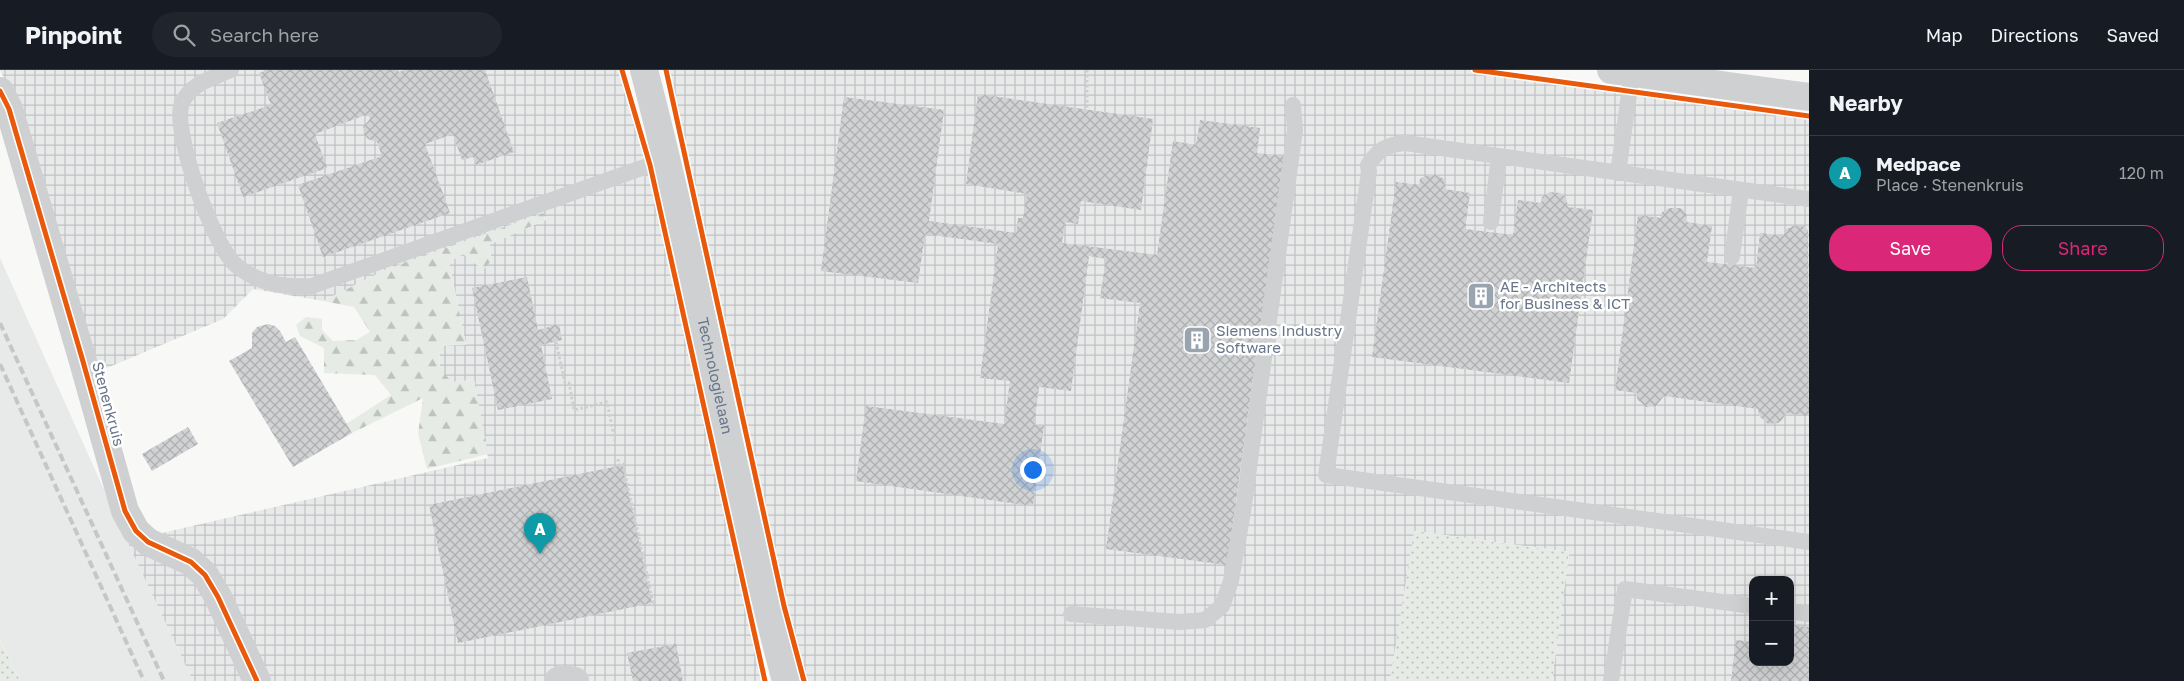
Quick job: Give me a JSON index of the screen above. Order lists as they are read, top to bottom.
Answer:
{
  "streets": {
    "street": ["Technologielaan", "Stenenkruis"]
  },
  "places": {
    "building": ["AE - Architects for Business & ICT", "Siemens Industry Software"]
  },
  "page": {
    "header": "Pinpoint",
    "search": "Search here",
    "nav": ["Map", "Directions", "Saved"],
    "heading": "Nearby",
    "list": [
      {
        "mark": "A",
        "name": "Medpace",
        "note": "Place · Stenenkruis",
        "value": "120 m"
      }
    ],
    "buttons": ["Save", "Share"],
    "pins": "A",
    "map_buttons": ["+", "−"]
  }
}
